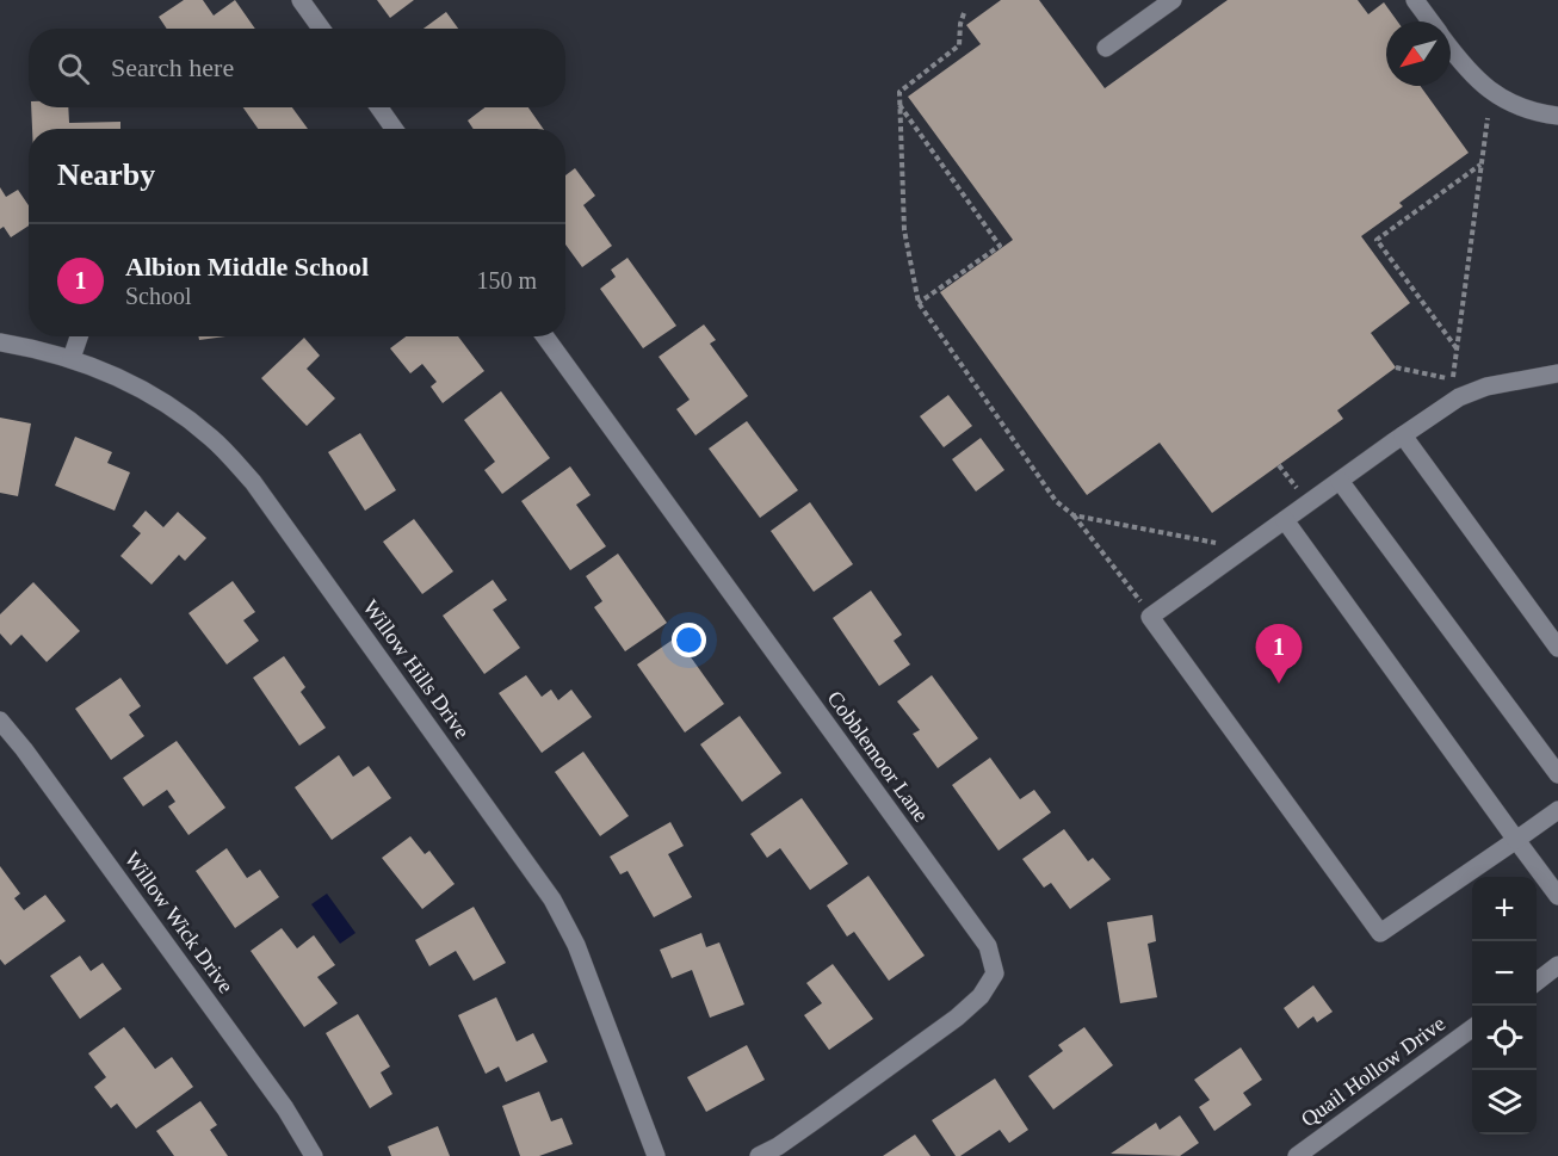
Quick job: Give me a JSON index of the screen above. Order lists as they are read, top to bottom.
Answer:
{
  "streets": {
    "street": [
      "Willow Hills Drive",
      "Cobblemoor Lane",
      "Willow Wick Drive",
      "Quail Hollow Drive"
    ]
  },
  "north": "bottom left",
  "page": {
    "search": "Search here",
    "heading": "Nearby",
    "list": [
      {
        "mark": "1",
        "name": "Albion Middle School",
        "note": "School",
        "value": "150 m"
      }
    ],
    "pins": "1",
    "map_buttons": ["+", "−"]
  }
}
